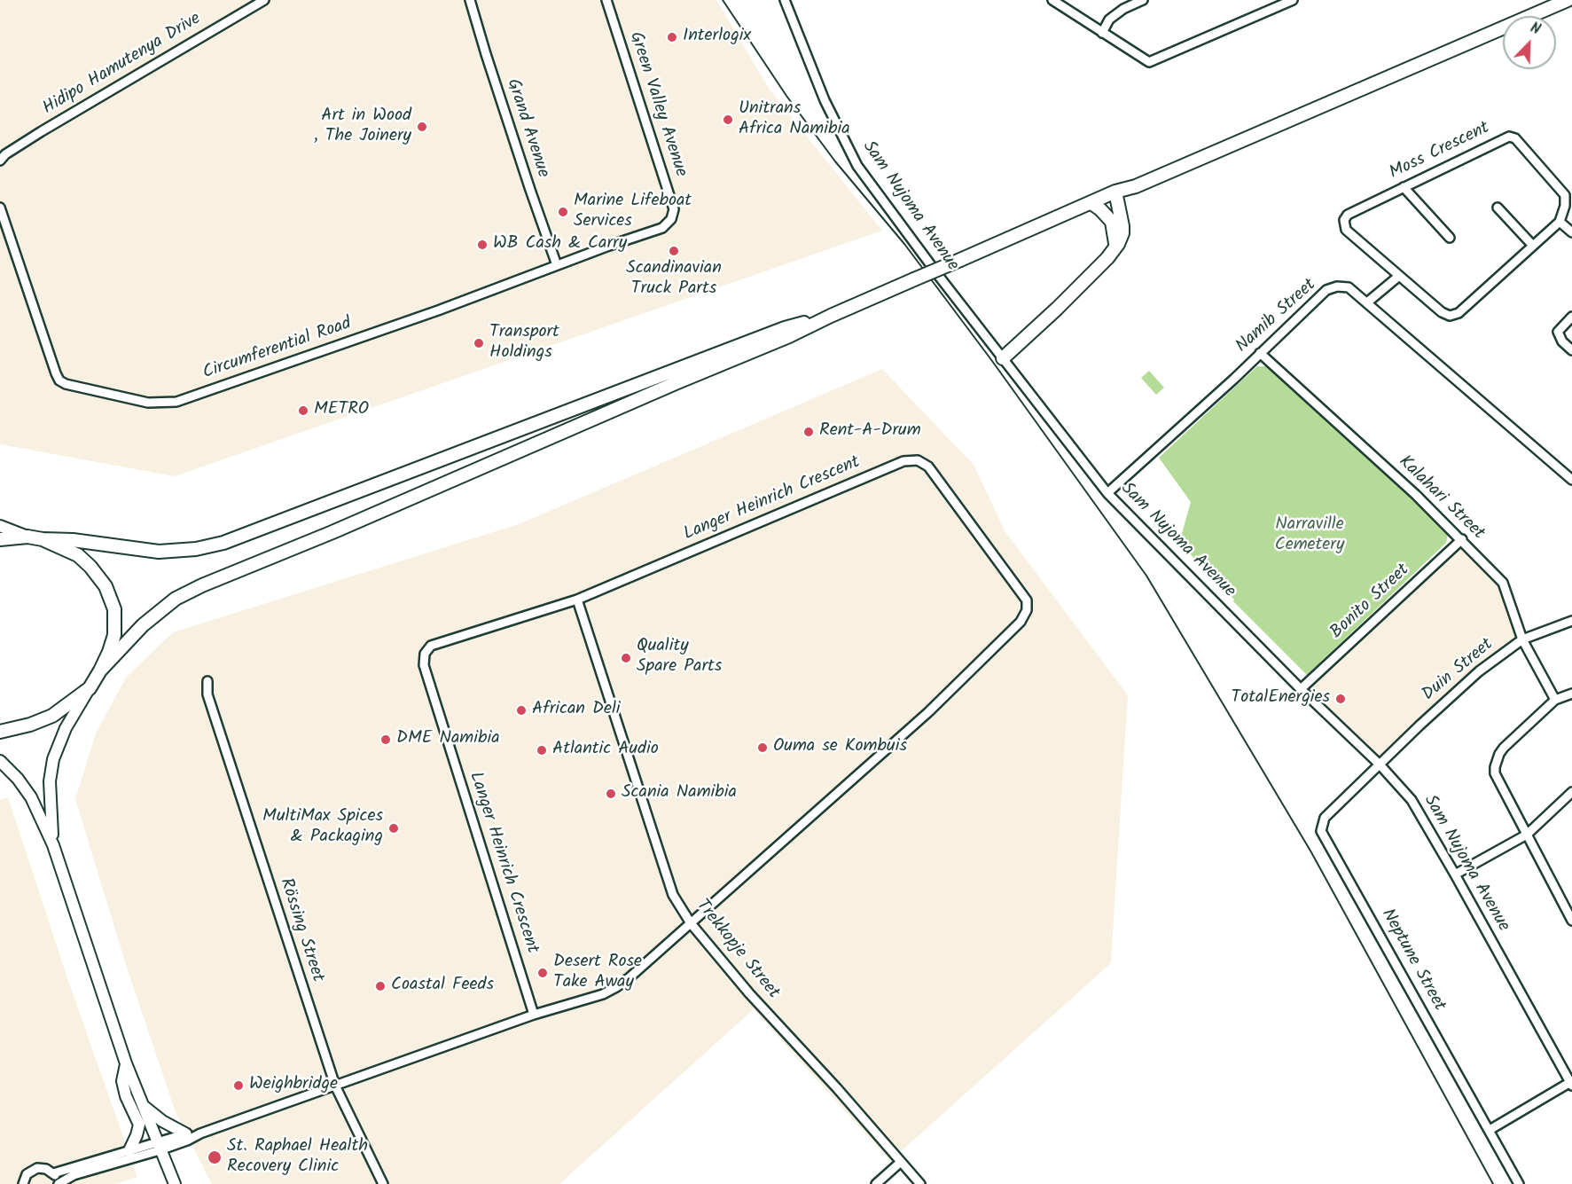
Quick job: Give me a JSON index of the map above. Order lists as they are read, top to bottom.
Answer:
{
  "streets": {
    "street": [
      "Hidipo Hamutenya Drive",
      "Green Valley Avenue",
      "Grand Avenue",
      "Moss Crescent",
      "Sam Nujoma Avenue",
      "Namib Street",
      "Circumferential Road",
      "Kalahari Street",
      "Langer Heinrich Crescent",
      "Bonito Street",
      "Duin Street",
      "Rössing Street",
      "Trekkopje Street",
      "Neptune Street"
    ]
  },
  "crossings": [
    ["Green Valley Avenue", "Circumferential Road"],
    ["Grand Avenue", "Circumferential Road"],
    ["Sam Nujoma Avenue", "Namib Street"],
    ["Sam Nujoma Avenue", "Bonito Street"],
    ["Sam Nujoma Avenue", "Duin Street"],
    ["Sam Nujoma Avenue", "Neptune Street"],
    ["Namib Street", "Kalahari Street"],
    ["Kalahari Street", "Bonito Street"],
    ["Kalahari Street", "Duin Street"],
    ["Langer Heinrich Crescent", "Rössing Street"],
    ["Langer Heinrich Crescent", "Trekkopje Street"],
    ["Duin Street", "Neptune Street"]
  ],
  "parks": ["Narraville Cemetery"],
  "places": [
    "Interlogix",
    "Unitrans Africa Namibia",
    "Art in Wood , The Joinery",
    "Marine Lifeboat Services",
    "WB Cash & Carry",
    "Scandinavian Truck Parts",
    "Transport Holdings",
    "METRO",
    "Rent-A-Drum",
    "Quality Spare Parts",
    "TotalEnergies",
    "African Deli",
    "DME Namibia",
    "Ouma se Kombuis",
    "Atlantic Audio",
    "Scania Namibia",
    "MultiMax Spices & Packaging",
    "Desert Rose Take Away",
    "Coastal Feeds",
    "Weighbridge",
    "St. Raphael Health Recovery Clinic"
  ],
  "north": "top right"
}
